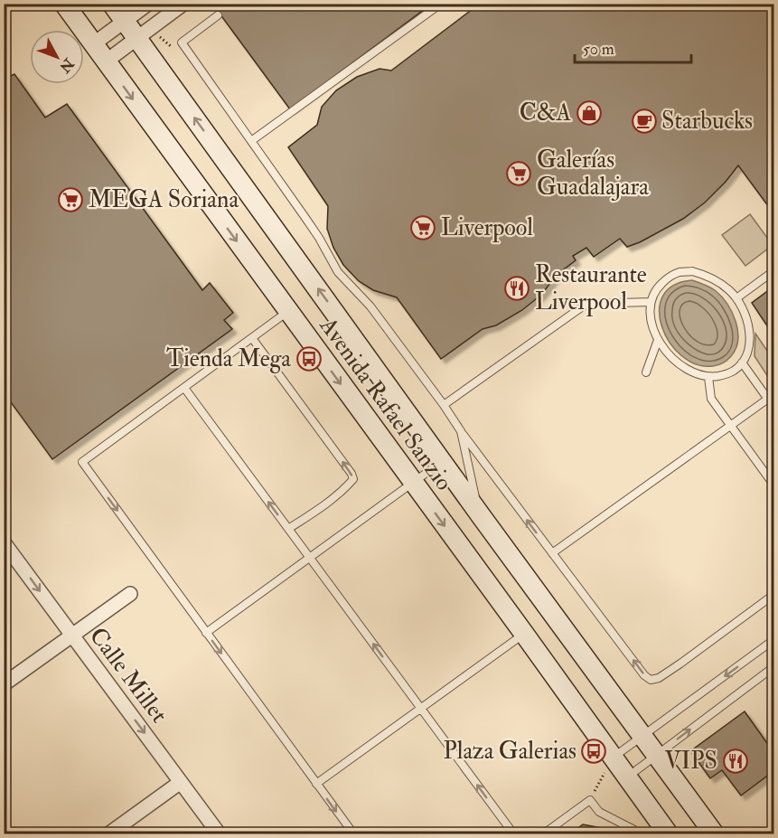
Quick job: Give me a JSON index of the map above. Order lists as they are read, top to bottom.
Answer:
{
  "streets": {
    "main road": ["Avenida Rafael Sanzio"],
    "street": ["Calle Millet"]
  },
  "one_way": ["Calle Millet"],
  "places": {
    "shop": ["C&A"],
    "cafe": ["Starbucks"],
    "supermarket": ["Galerías Guadalajara", "MEGA Soriana", "Liverpool"],
    "restaurant": ["Restaurante Liverpool", "VIPS"],
    "bus stop": ["Tienda Mega", "Plaza Galerias"]
  },
  "scale_bar": "50 m",
  "north": "bottom right"
}
